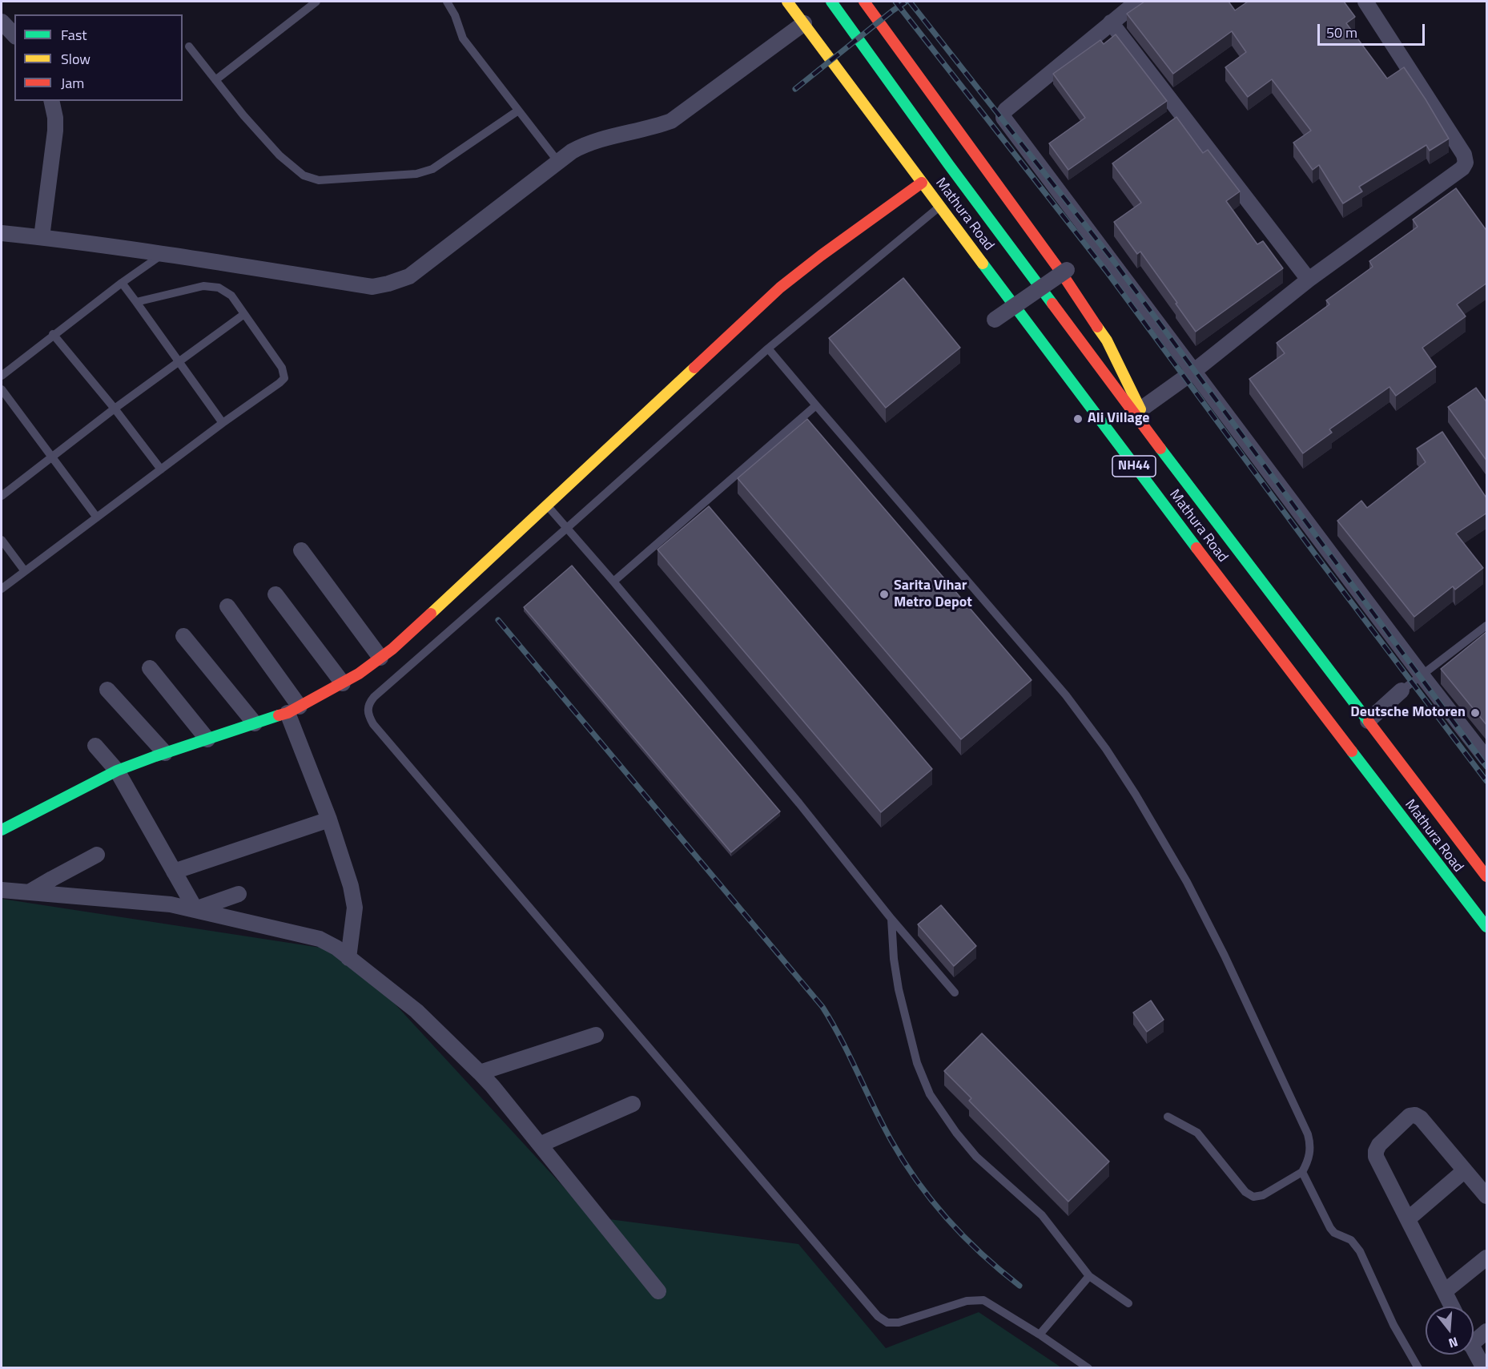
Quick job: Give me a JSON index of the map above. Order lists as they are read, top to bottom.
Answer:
{
  "streets": {
    "main road": ["Mathura Road", "NH44"]
  },
  "places": ["Ali Village", "Sarita Vihar Metro Depot", "Deutsche Motoren"],
  "legend": ["Fast", "Slow", "Jam"],
  "scale_bar": "50 m",
  "north": "bottom"
}
